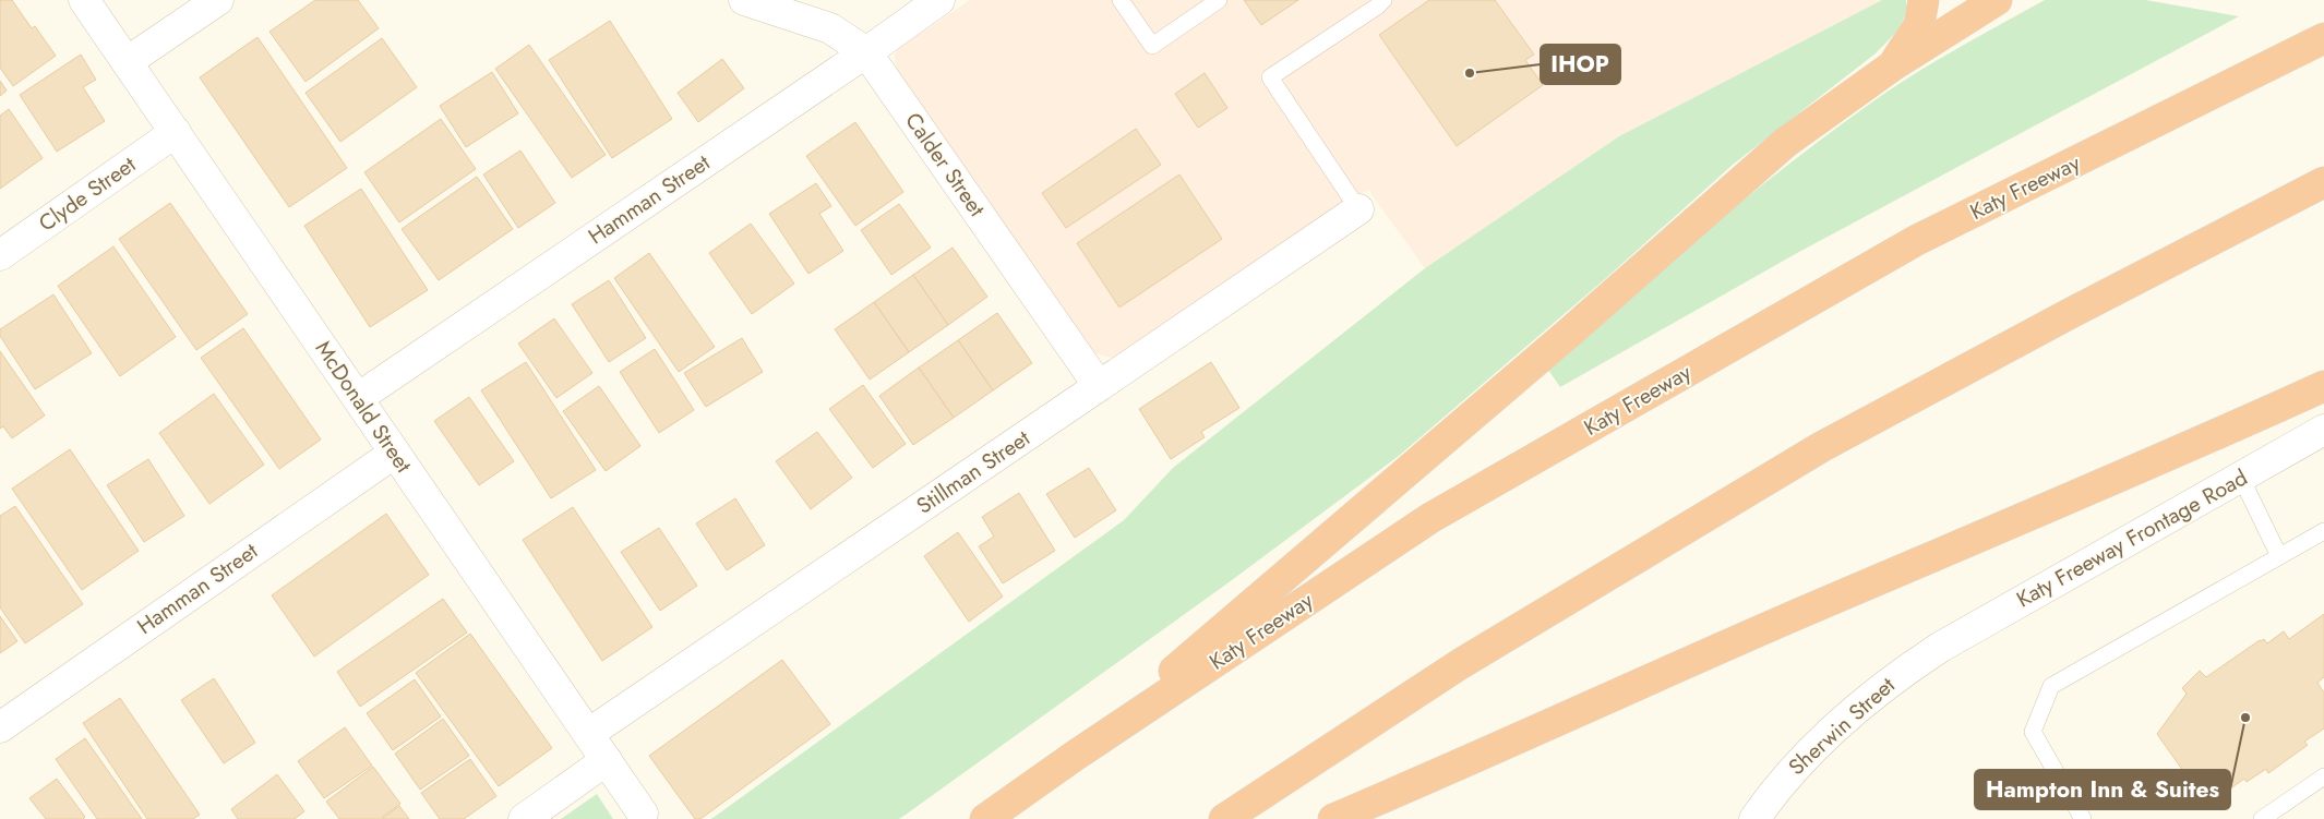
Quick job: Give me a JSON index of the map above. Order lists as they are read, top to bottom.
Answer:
{
  "streets": {
    "highway": ["Katy Freeway"],
    "street": [
      "Calder Street",
      "Clyde Street",
      "Hamman Street",
      "McDonald Street",
      "Stillman Street",
      "Katy Freeway Frontage Road",
      "Sherwin Street"
    ]
  },
  "crossings": [
    ["Calder Street", "Hamman Street"],
    ["Calder Street", "Stillman Street"],
    ["Clyde Street", "McDonald Street"],
    ["Hamman Street", "McDonald Street"],
    ["McDonald Street", "Stillman Street"],
    ["Katy Freeway Frontage Road", "Sherwin Street"]
  ],
  "places": ["IHOP", "Hampton Inn & Suites"]
}
